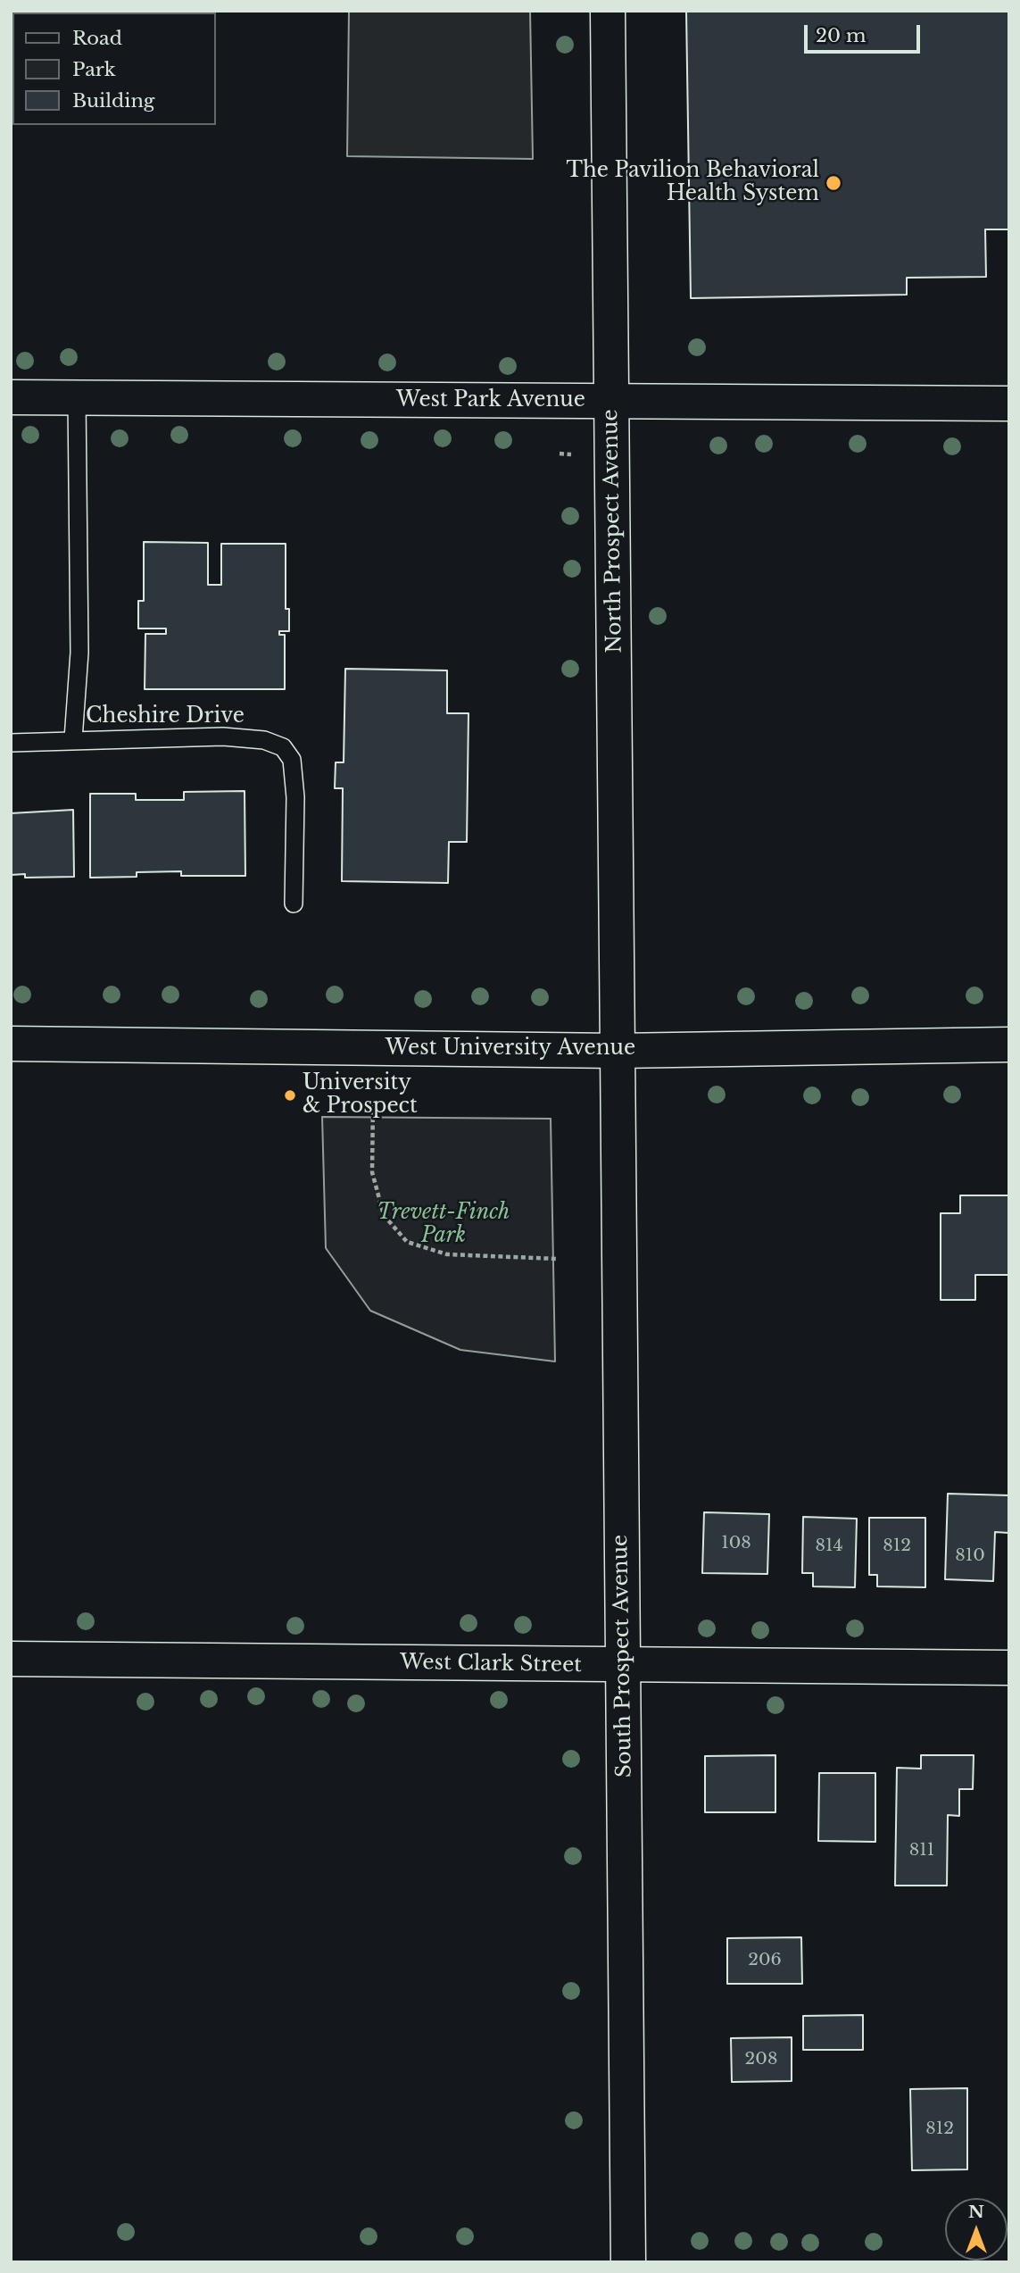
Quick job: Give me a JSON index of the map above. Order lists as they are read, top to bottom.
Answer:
{
  "streets": {
    "main road": [
      "West Park Avenue",
      "North Prospect Avenue",
      "West University Avenue",
      "South Prospect Avenue",
      "West Clark Street"
    ],
    "lane": ["Cheshire Drive"]
  },
  "crossings": [
    ["West Park Avenue", "North Prospect Avenue"],
    ["West Park Avenue", "Cheshire Drive"],
    ["North Prospect Avenue", "West University Avenue"],
    ["North Prospect Avenue", "South Prospect Avenue"],
    ["West University Avenue", "South Prospect Avenue"],
    ["South Prospect Avenue", "West Clark Street"]
  ],
  "parks": ["Trevett-Finch Park"],
  "places": ["The Pavilion Behavioral Health System", "University & Prospect"],
  "house_numbers": [
    "108",
    "814",
    "812",
    "810",
    "811",
    "206",
    "208",
    "812"
  ],
  "legend": ["Road", "Park", "Building"],
  "scale_bar": "20 m",
  "north": "top"
}
